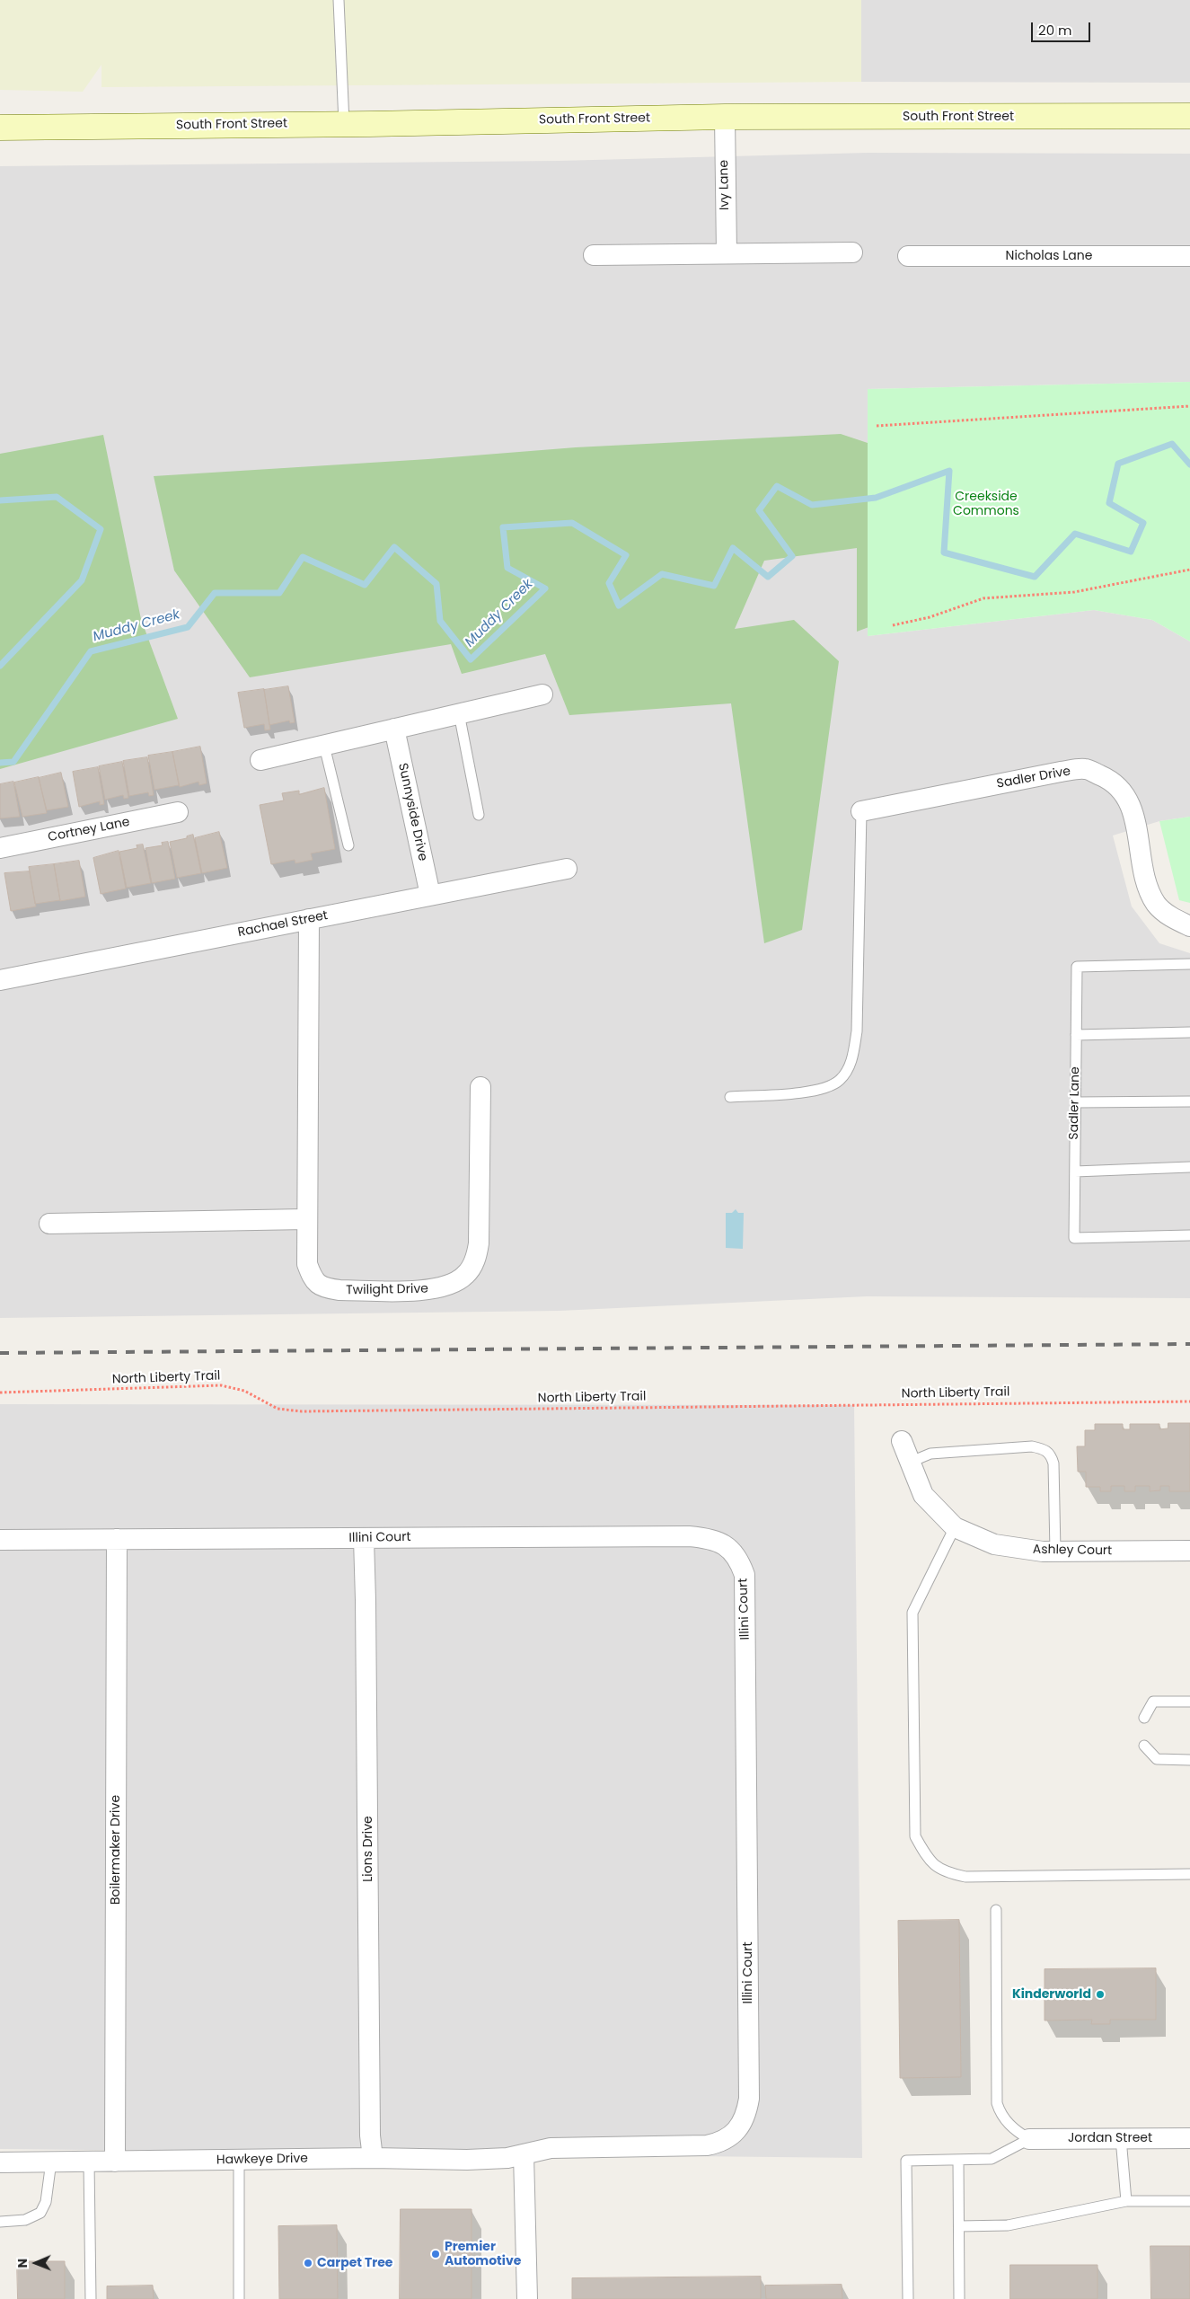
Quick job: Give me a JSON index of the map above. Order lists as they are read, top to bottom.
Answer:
{
  "streets": {
    "street": [
      "South Front Street",
      "Ivy Lane",
      "Nicholas Lane",
      "Sadler Drive",
      "Sunnyside Drive",
      "Cortney Lane",
      "Rachael Street",
      "Twilight Drive",
      "Illini Court",
      "Ashley Court",
      "Lions Drive",
      "Boilermaker Drive",
      "Jordan Street",
      "Hawkeye Drive"
    ],
    "lane": ["Sadler Lane"],
    "path": ["North Liberty Trail"]
  },
  "crossings": [
    ["South Front Street", "Ivy Lane"],
    ["Sunnyside Drive", "Rachael Street"],
    ["Rachael Street", "Twilight Drive"],
    ["Illini Court", "Lions Drive"],
    ["Illini Court", "Boilermaker Drive"],
    ["Illini Court", "Hawkeye Drive"],
    ["Lions Drive", "Hawkeye Drive"],
    ["Boilermaker Drive", "Hawkeye Drive"]
  ],
  "water": ["Muddy Creek"],
  "parks": ["Creekside Commons"],
  "places": ["Kinderworld", "Premier Automotive", "Carpet Tree"],
  "scale_bar": "20 m",
  "north": "left"
}
